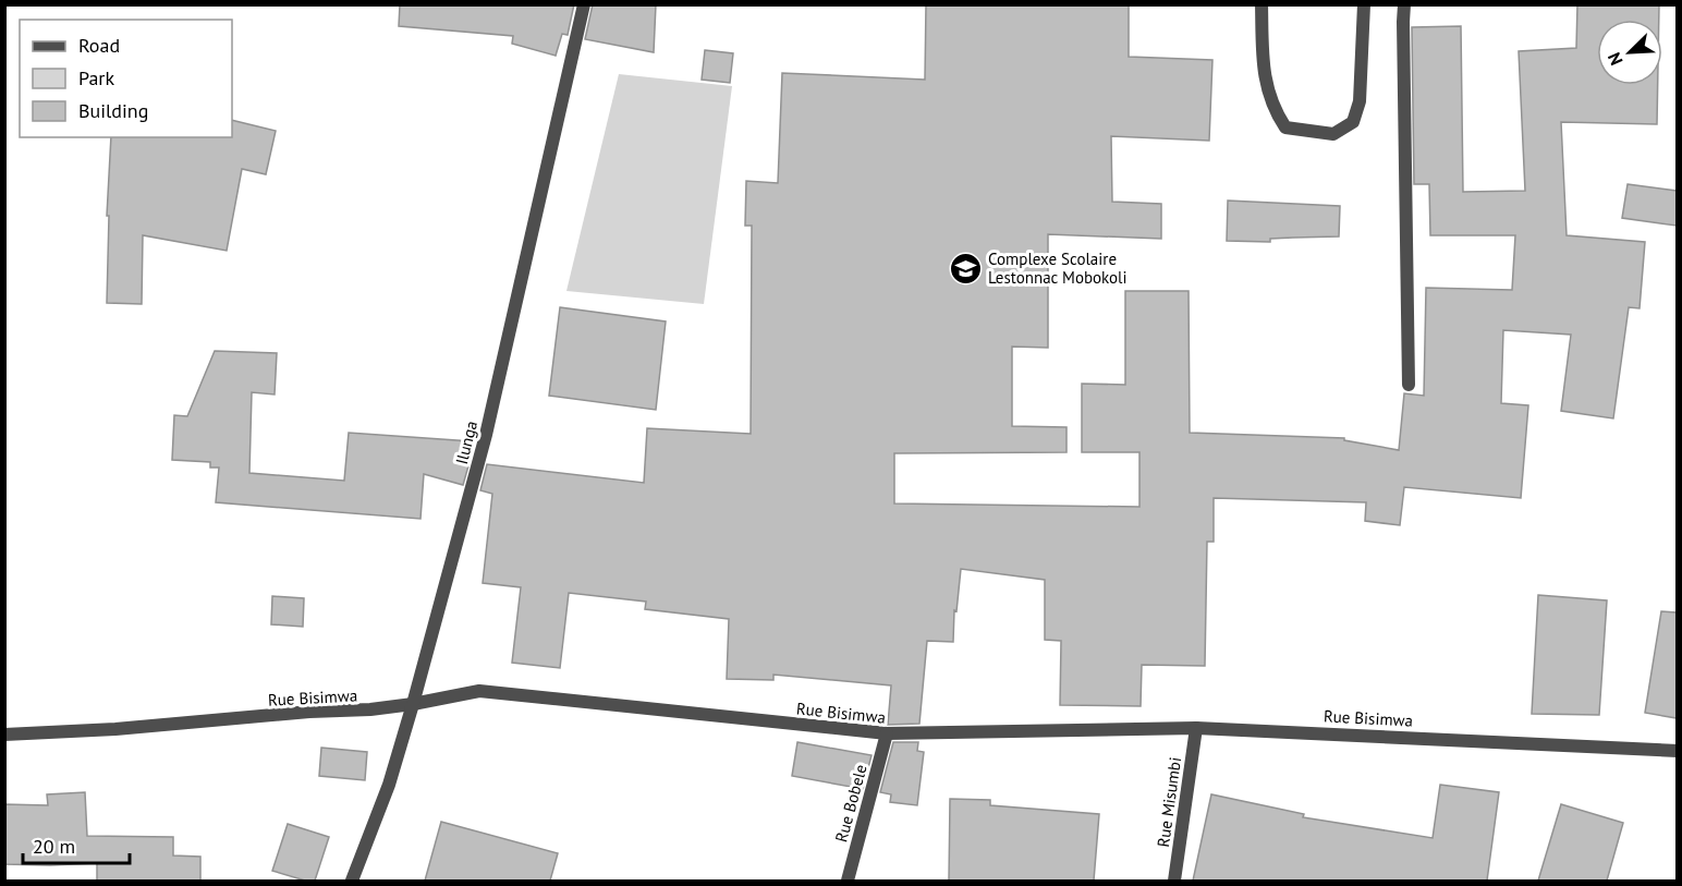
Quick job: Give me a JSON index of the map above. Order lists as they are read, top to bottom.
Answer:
{
  "streets": {
    "street": [
      "Ilunga",
      "Rue Bisimwa",
      "Rue Misumbi",
      "Rue Bobele"
    ]
  },
  "crossings": [
    ["Ilunga", "Rue Bisimwa"],
    ["Rue Bisimwa", "Rue Misumbi"],
    ["Rue Bisimwa", "Rue Bobele"]
  ],
  "places": {
    "school or university": ["Complexe Scolaire Lestonnac Mobokoli"]
  },
  "legend": ["Road", "Park", "Building"],
  "scale_bar": "20 m",
  "north": "bottom left"
}
